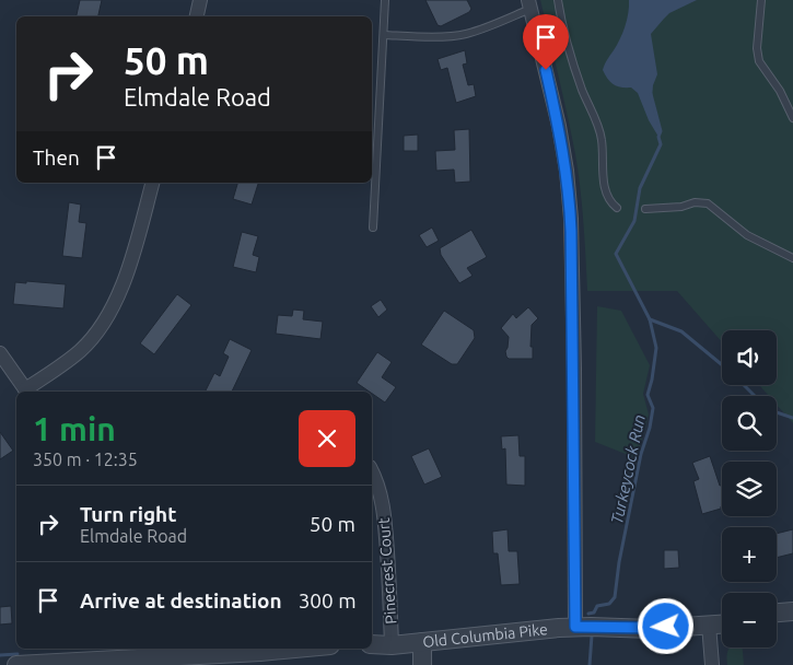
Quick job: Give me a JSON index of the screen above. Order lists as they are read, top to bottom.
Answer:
{
  "streets": {
    "street": ["Pinecrest Court", "Old Columbia Pike"]
  },
  "crossings": [
    ["Pinecrest Court", "Old Columbia Pike"]
  ],
  "water": ["Turkeycock Run"],
  "page": {
    "turn": ["50 m", "Elmdale Road"],
    "then": "Then",
    "map_buttons": ["+", "−"],
    "heading": ["1 min", "350 m · 12:35"],
    "list": [
      {
        "name": "Turn right",
        "note": "Elmdale Road",
        "value": "50 m"
      },
      {
        "name": "Arrive at destination",
        "value": "300 m"
      }
    ]
  }
}
